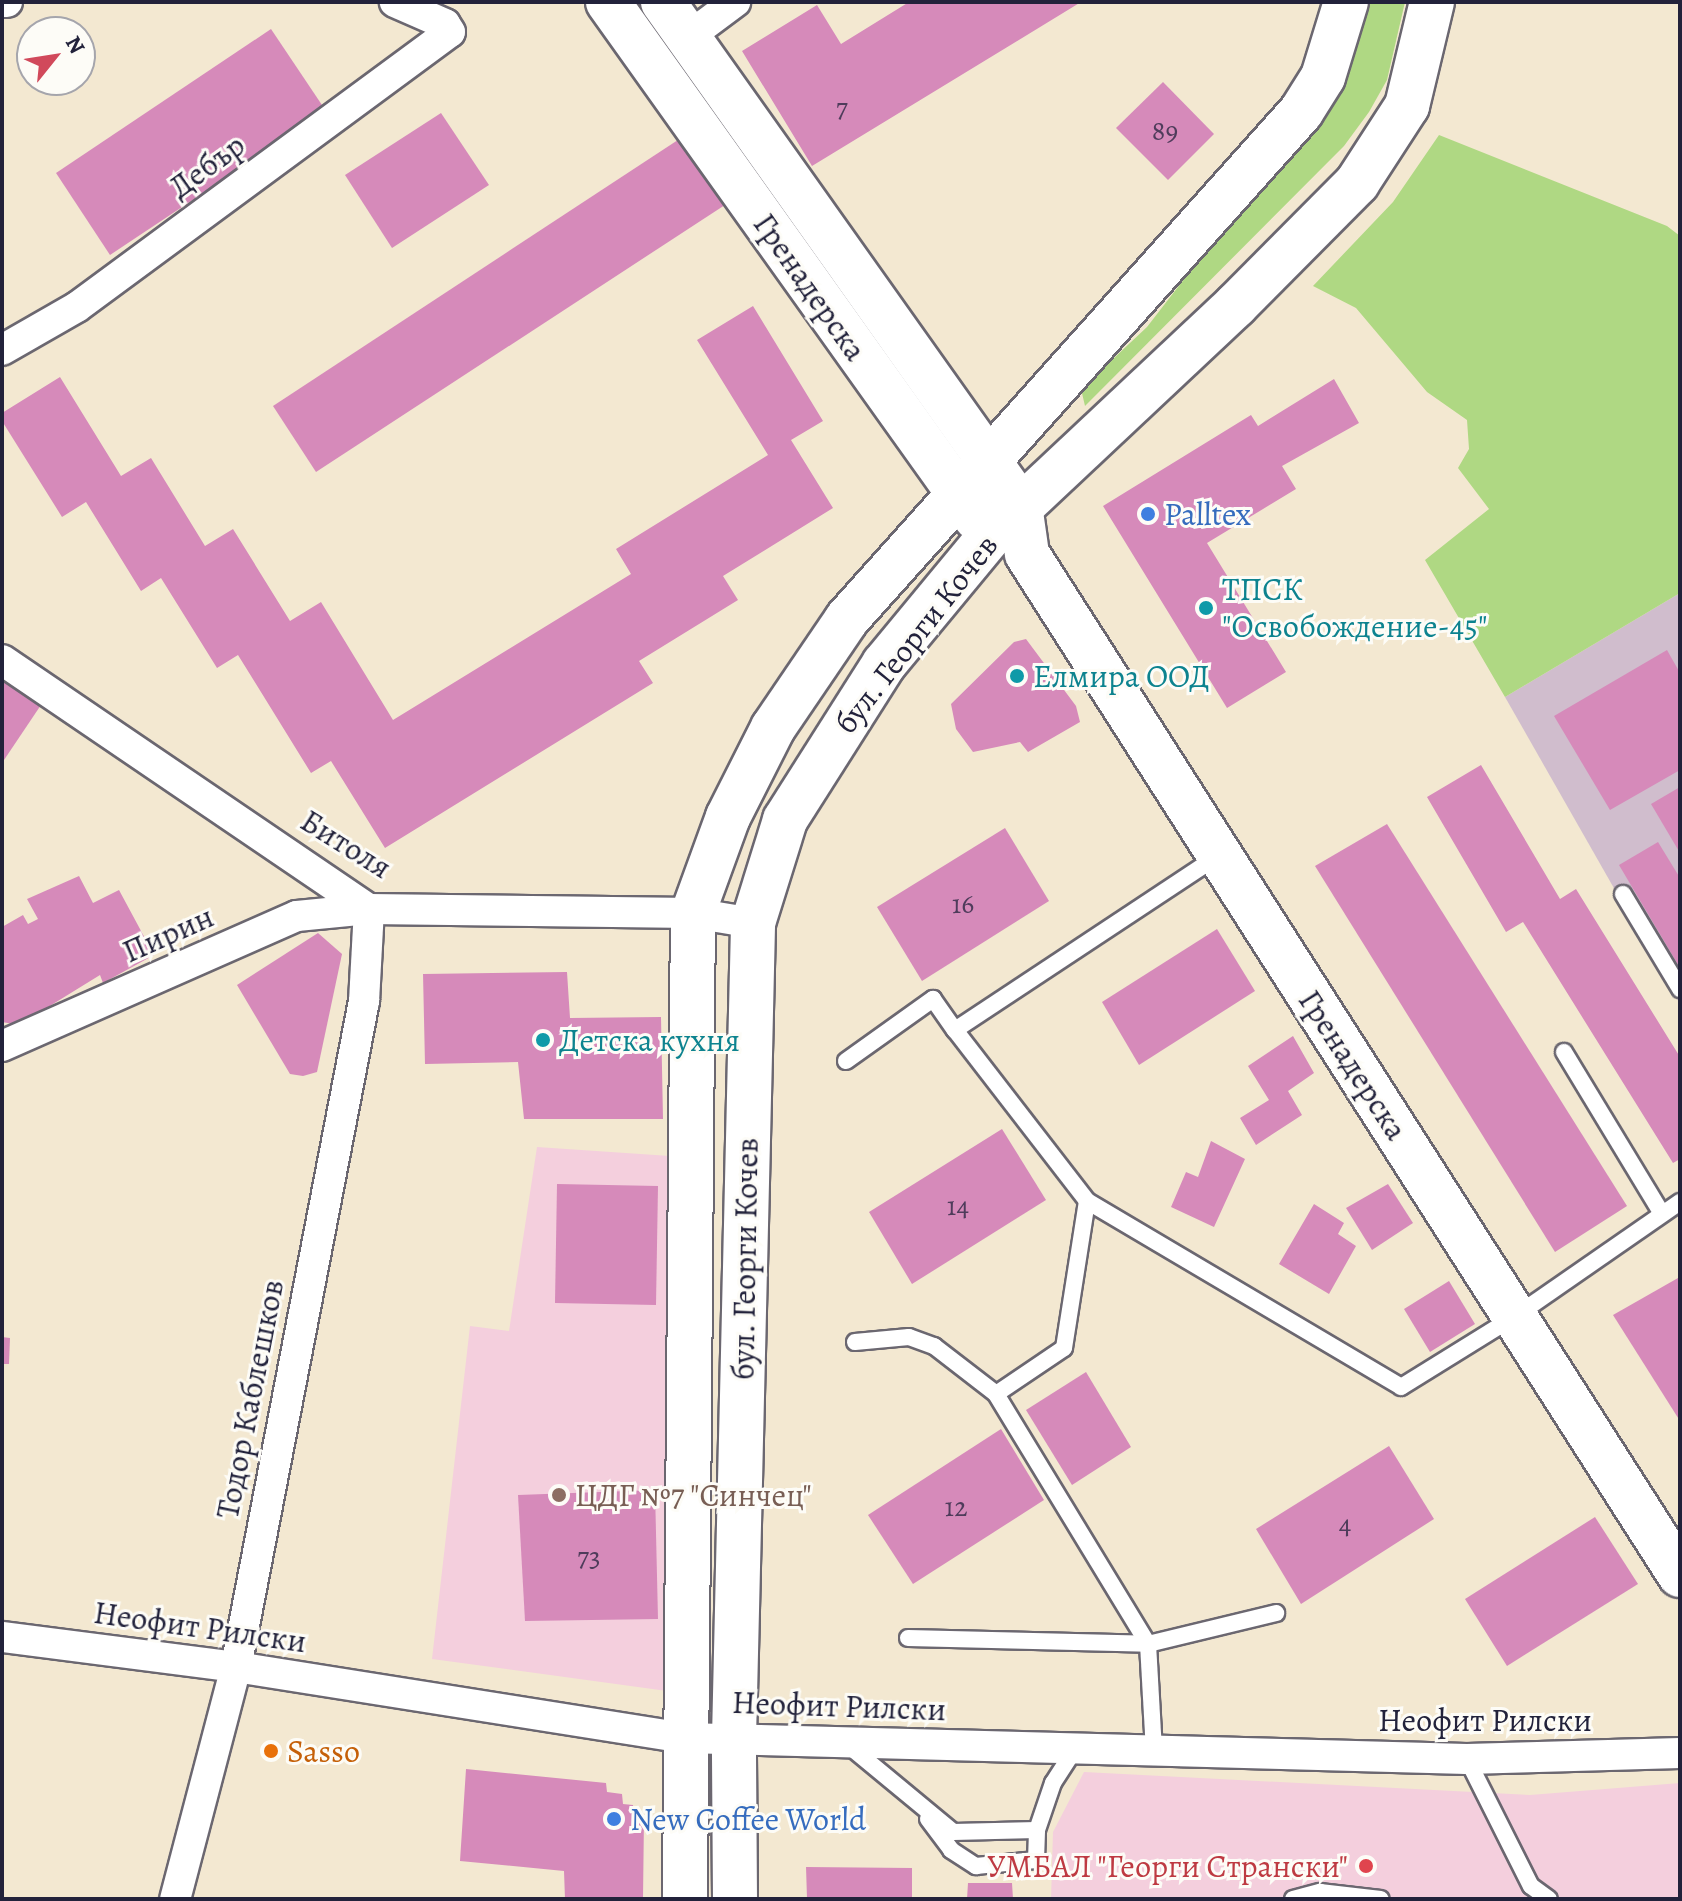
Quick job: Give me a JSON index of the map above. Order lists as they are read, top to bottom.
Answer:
{
  "streets": {
    "main road": ["Гренадерска", "бул. Георги Кочев"],
    "street": [
      "Дебър",
      "Битоля",
      "Пирин",
      "Тодор Каблешков",
      "Неофит Рилски"
    ]
  },
  "crossings": [
    ["Гренадерска", "бул. Георги Кочев"],
    ["бул. Георги Кочев", "Битоля"],
    ["бул. Георги Кочев", "Неофит Рилски"],
    ["Битоля", "Пирин"],
    ["Битоля", "Тодор Каблешков"],
    ["Пирин", "Тодор Каблешков"],
    ["Тодор Каблешков", "Неофит Рилски"]
  ],
  "places": [
    "Palltex",
    "ТПСК \"Освобождение-45\"",
    "Елмира ООД",
    "Детска кухня",
    "ЦДГ №7 \"Синчец\"",
    "Sasso",
    "New Coffee World",
    "УМБАЛ \"Георги Странски\""
  ],
  "house_numbers": [
    "7",
    "89",
    "16",
    "14",
    "12",
    "4",
    "73"
  ],
  "north": "top right"
}
